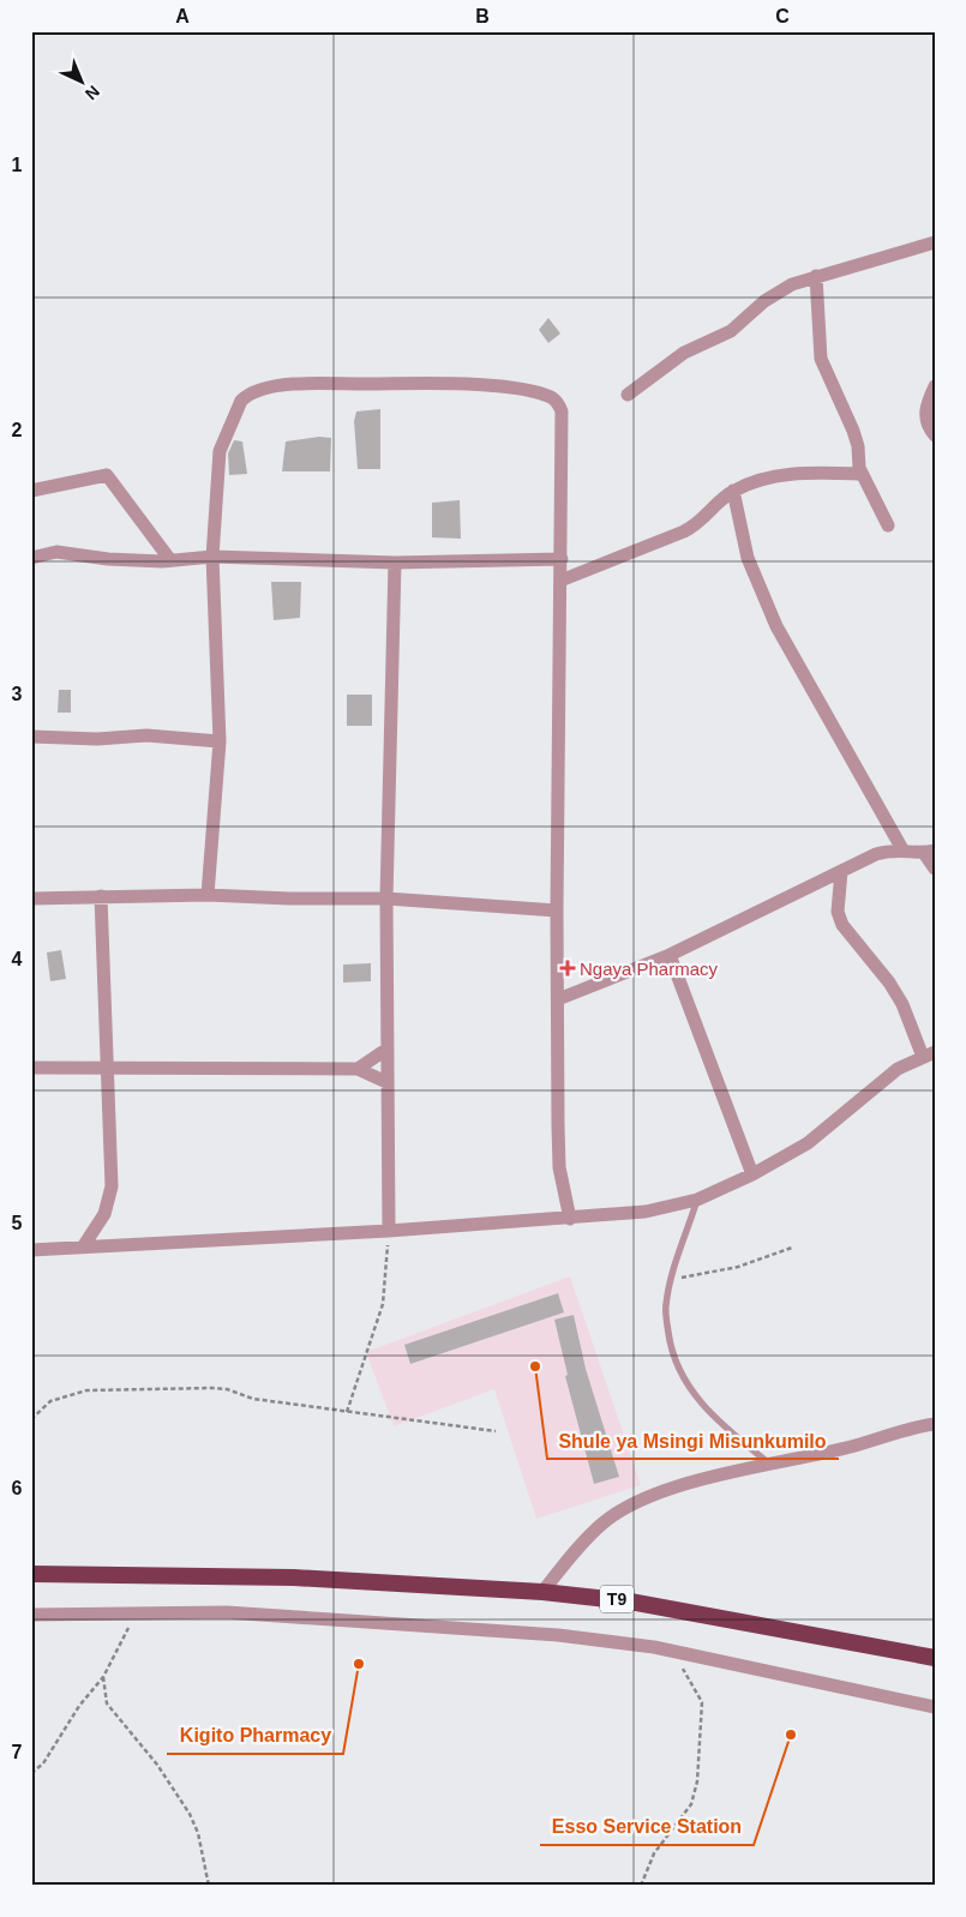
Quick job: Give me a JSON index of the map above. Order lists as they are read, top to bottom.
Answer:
{
  "streets": {
    "highway": ["T9"]
  },
  "places": {
    "health": ["Ngaya Pharmacy"],
    "other": ["Shule ya Msingi Misunkumilo", "Kigito Pharmacy", "Esso Service Station"]
  },
  "north": "bottom right",
  "grid": {
    "columns": ["A", "B", "C"],
    "rows": [
      "1",
      "2",
      "3",
      "4",
      "5",
      "6",
      "7"
    ]
  }
}
